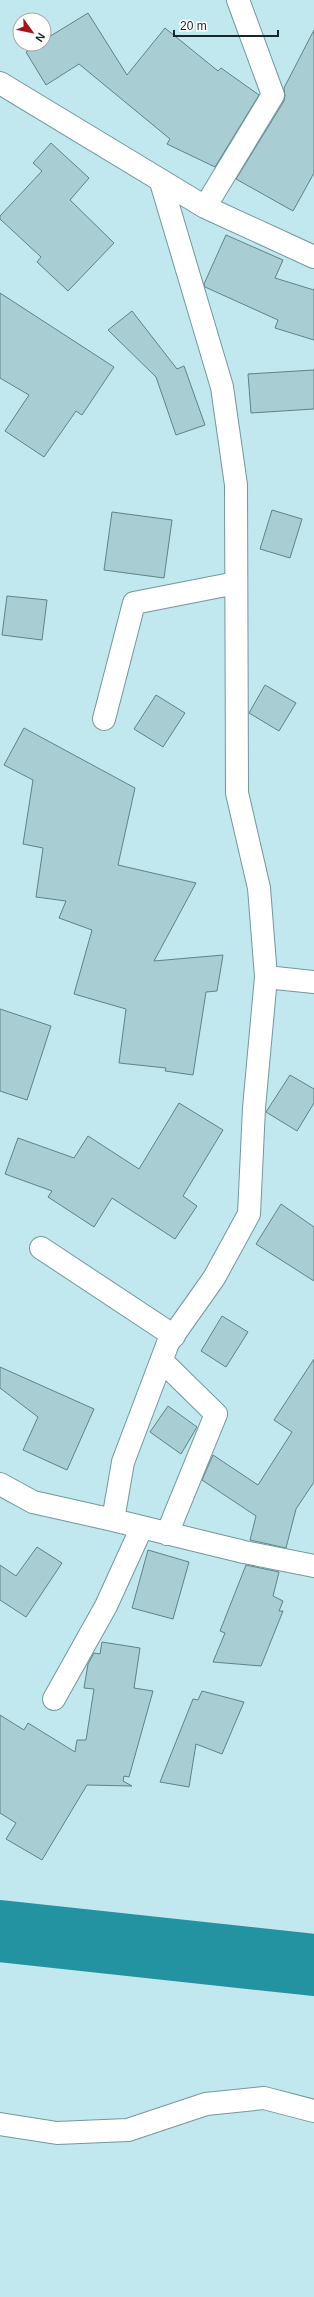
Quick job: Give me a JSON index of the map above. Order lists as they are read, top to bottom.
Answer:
{
  "scale_bar": "20 m",
  "north": "bottom right"
}
